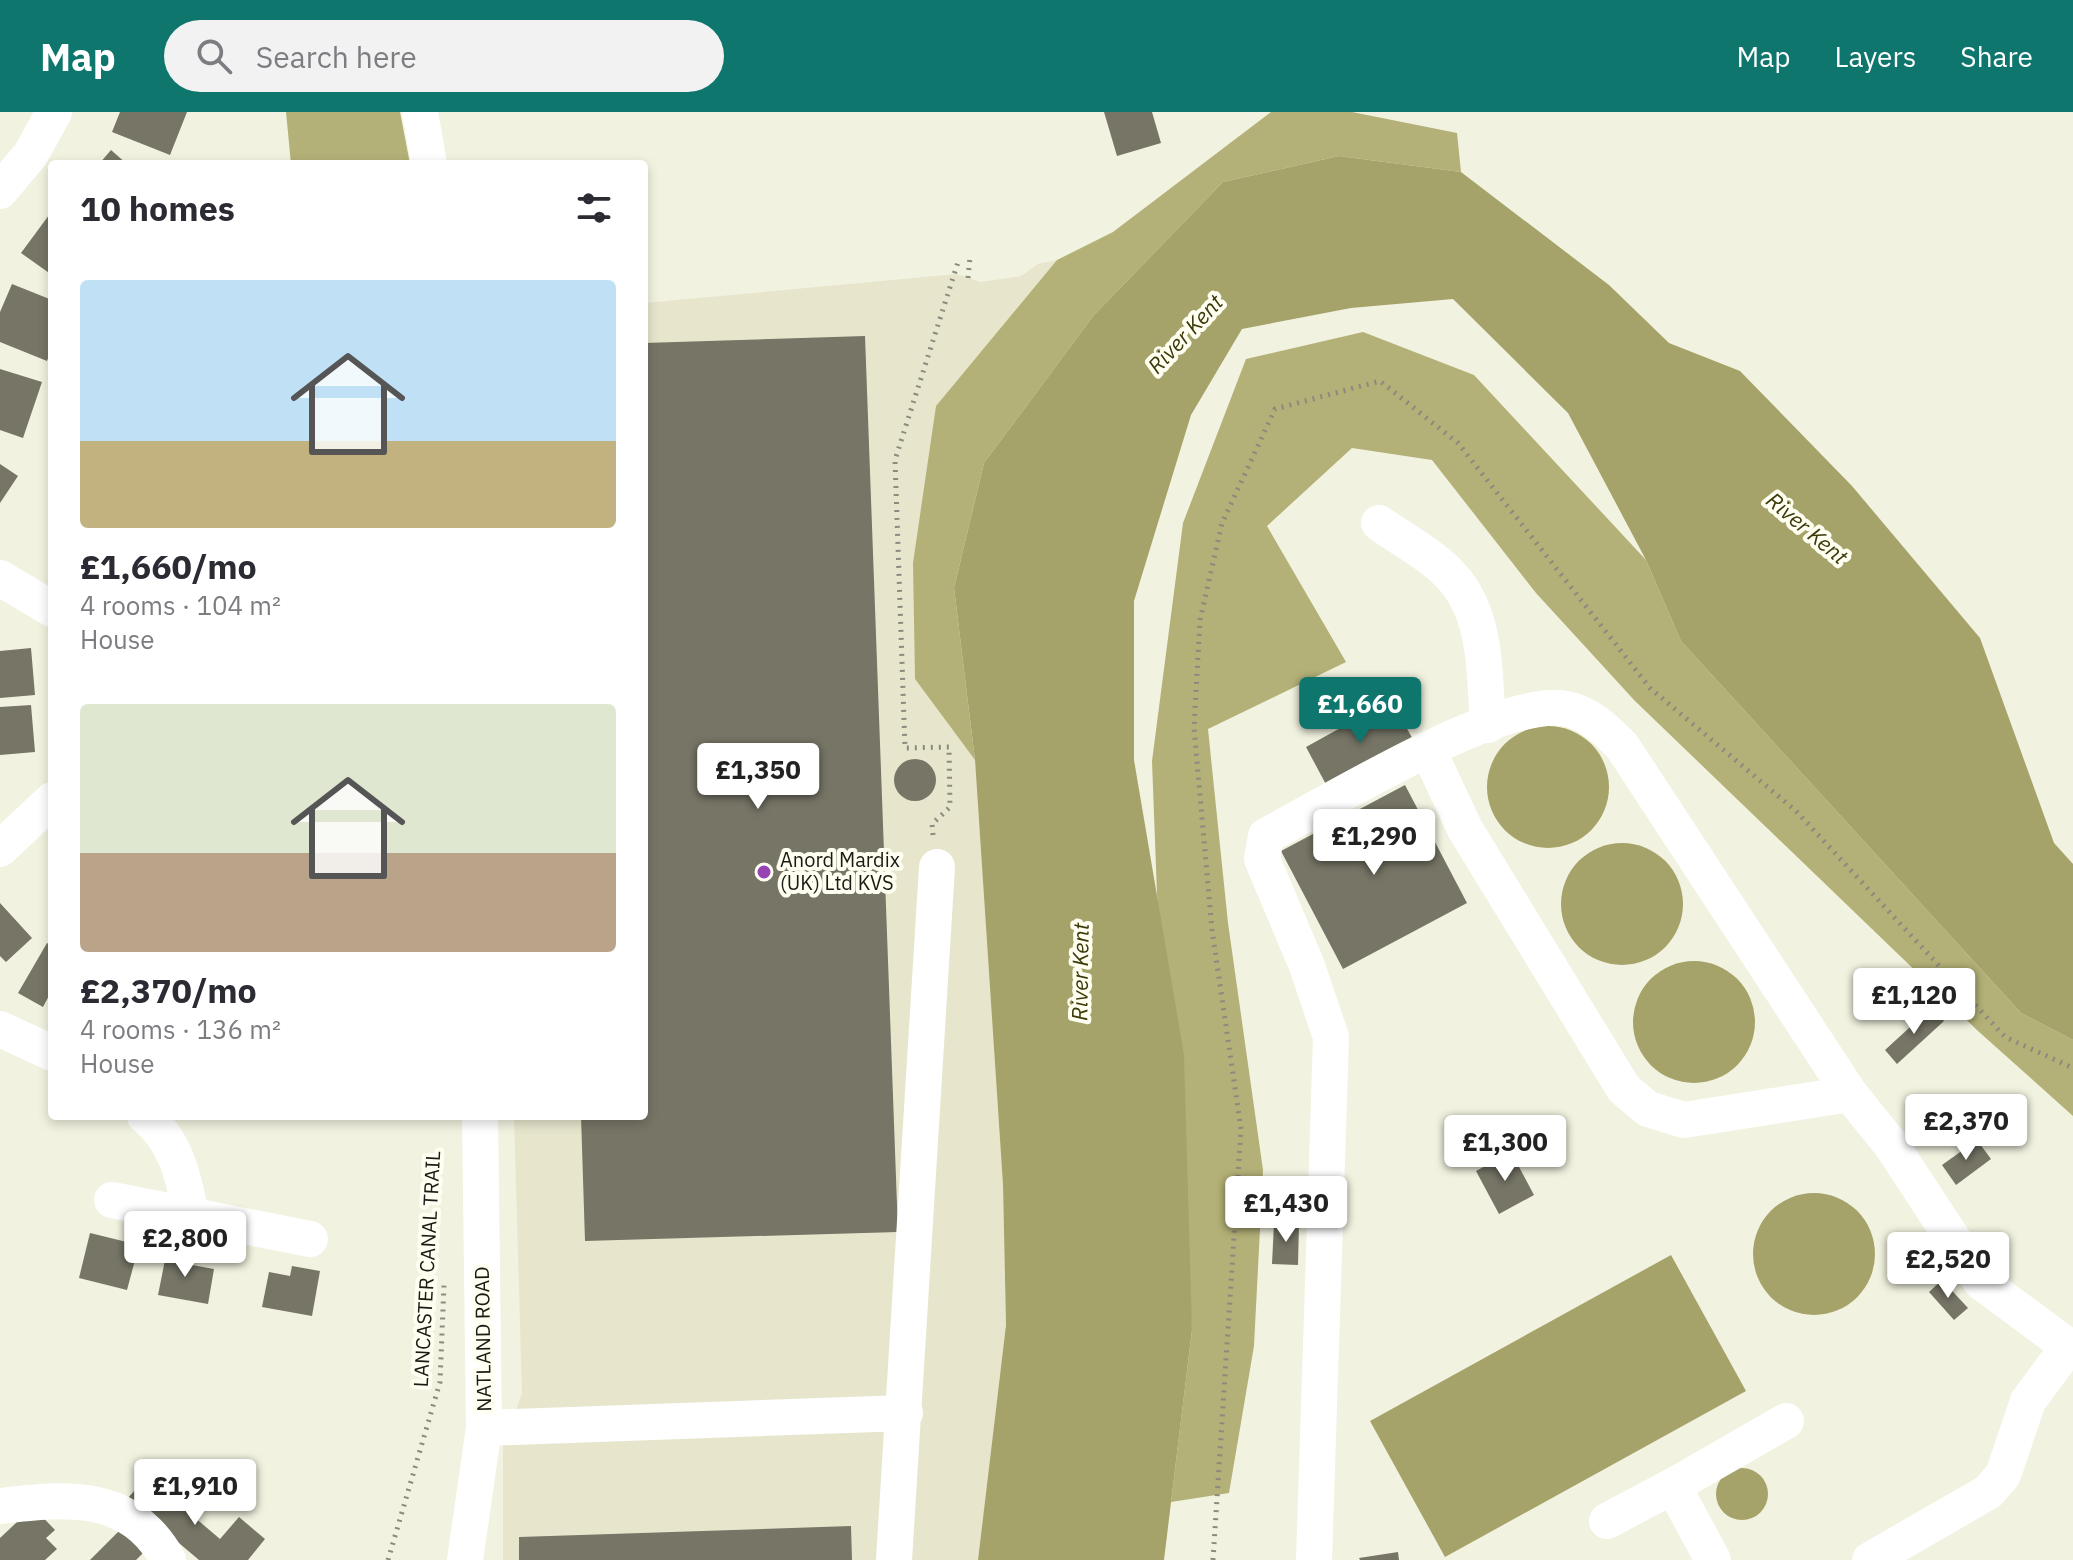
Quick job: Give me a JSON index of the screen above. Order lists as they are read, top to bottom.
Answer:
{
  "streets": {
    "street": ["NATLAND ROAD"],
    "path": ["LANCASTER CANAL TRAIL"]
  },
  "water": ["River Kent"],
  "places": ["Anord Mardix (UK) Ltd KVS"],
  "page": {
    "header": "Map",
    "search": "Search here",
    "nav": ["Map", "Layers", "Share"],
    "heading": "10 homes",
    "list": [
      {
        "name": "£1,660/mo",
        "note": "4 rooms · 104 m² · House"
      },
      {
        "name": "£2,370/mo",
        "note": "4 rooms · 136 m² · House"
      }
    ],
    "price": [
      "£1,660",
      "£1,350",
      "£1,290",
      "£1,120",
      "£2,370",
      "£1,300",
      "£1,430",
      "£2,800",
      "£2,520",
      "£1,910"
    ]
  }
}
